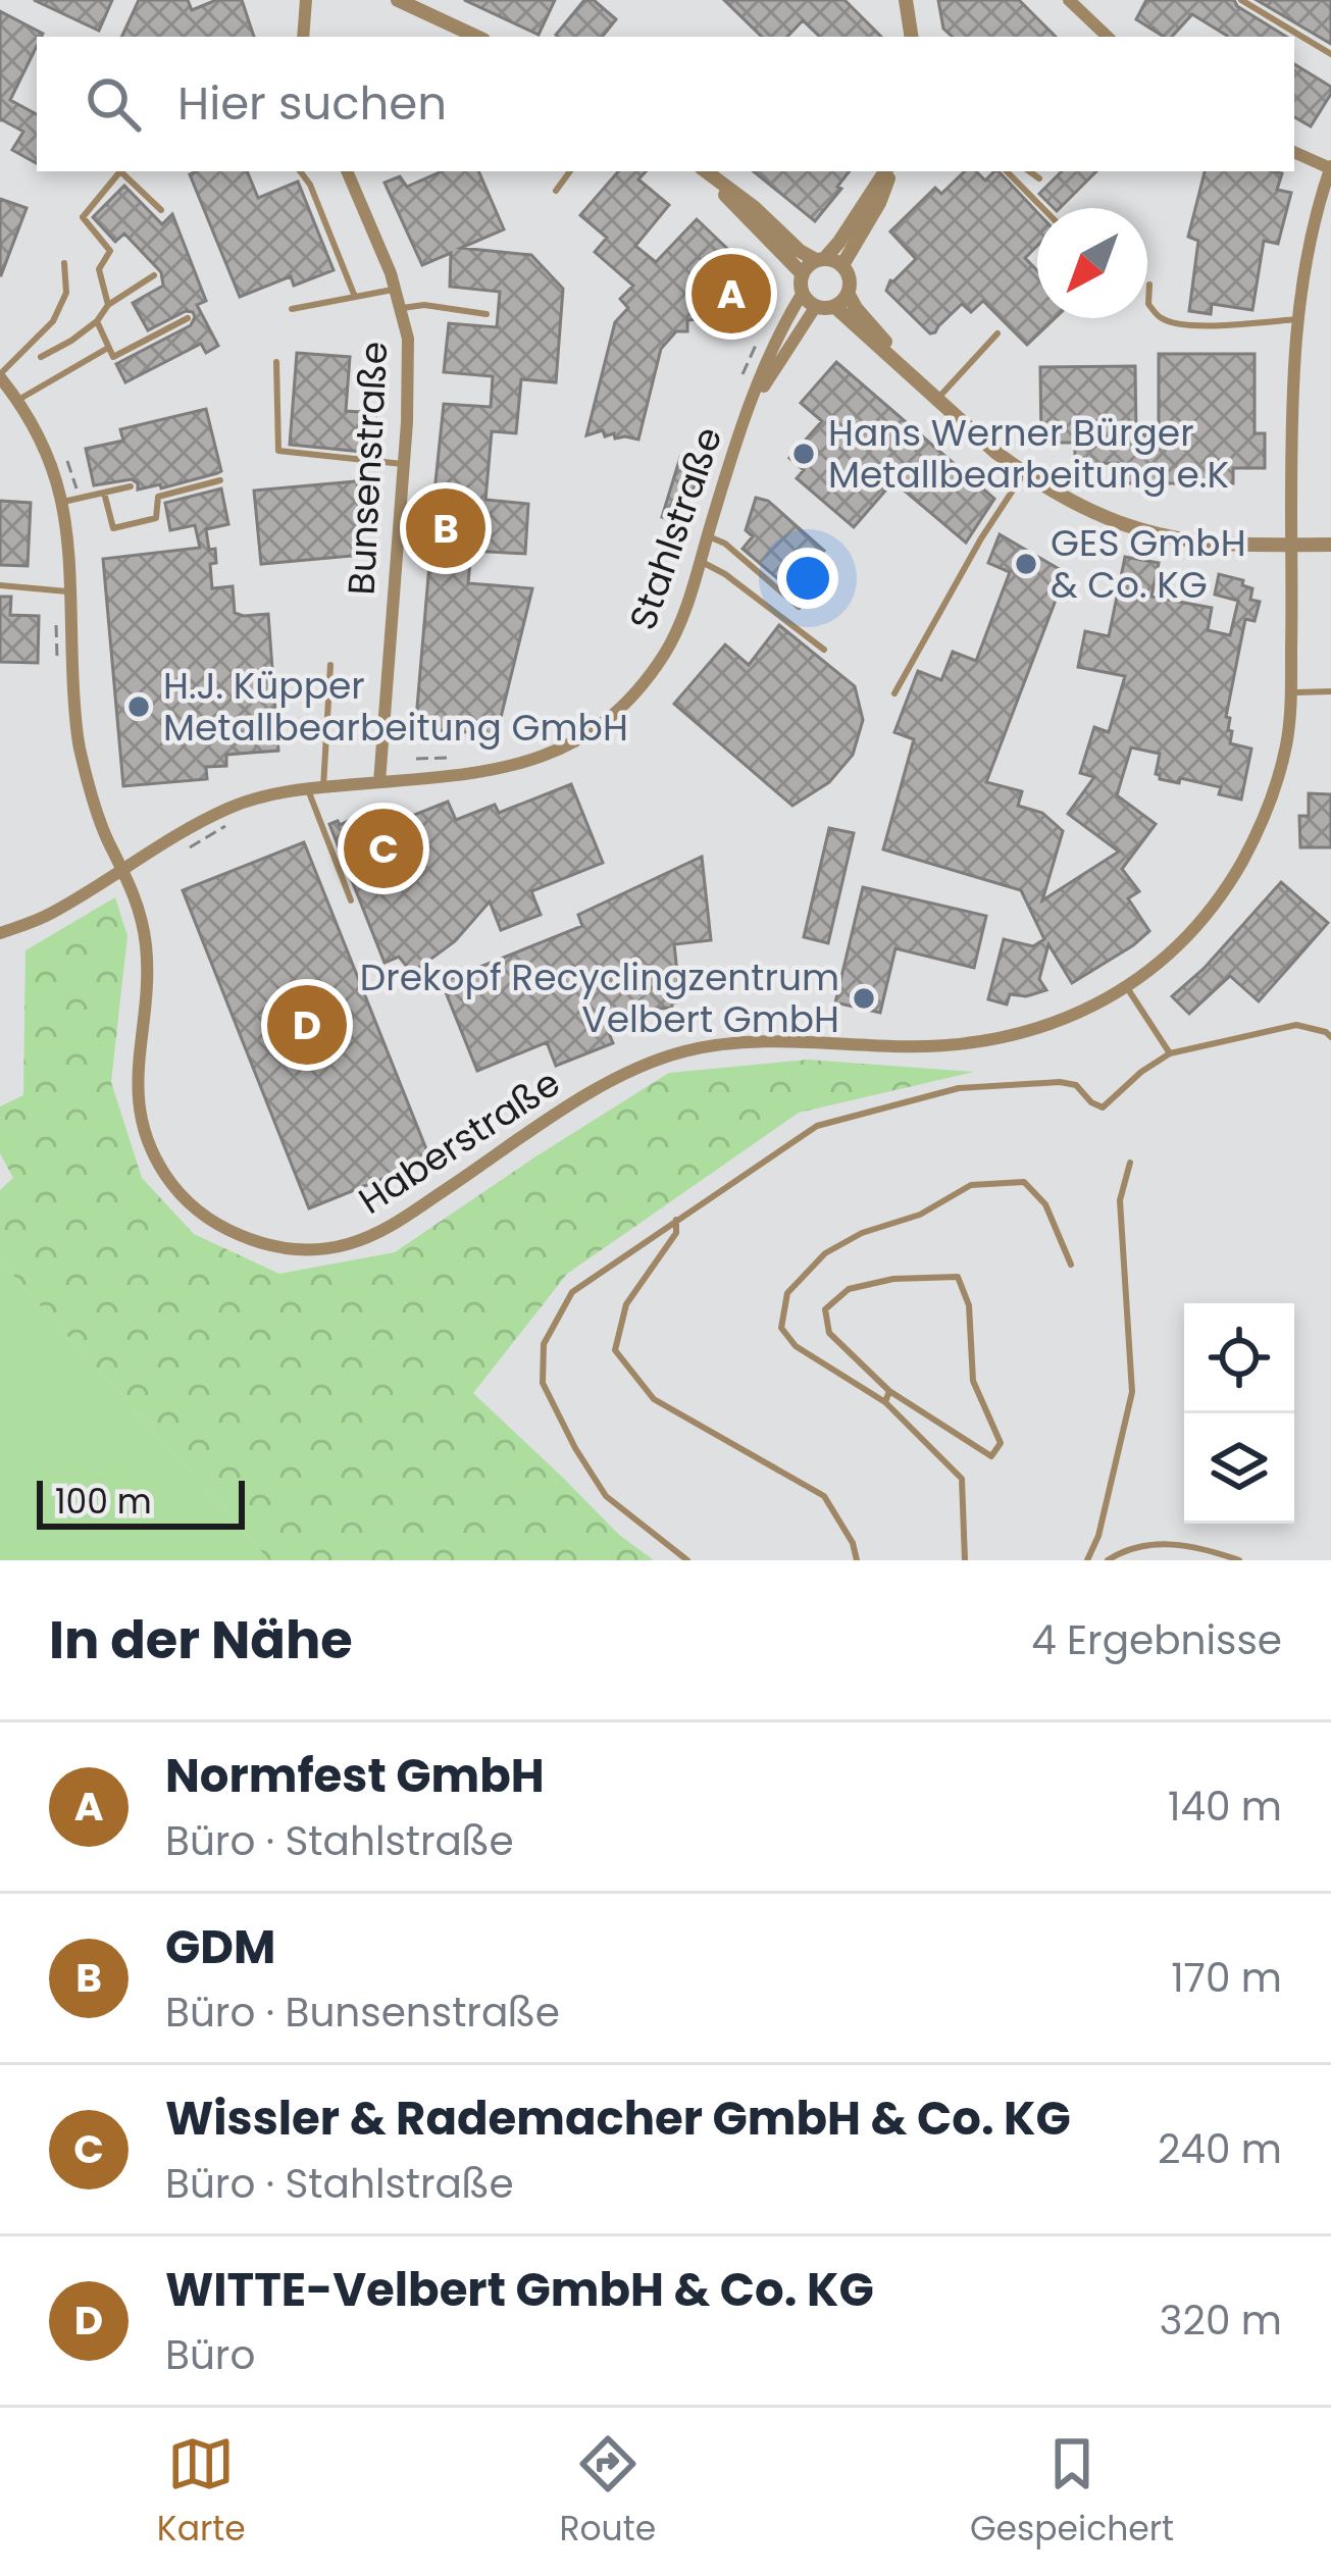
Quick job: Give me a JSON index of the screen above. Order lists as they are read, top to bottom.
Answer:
{
  "streets": {
    "street": ["Bunsenstraße", "Stahlstraße", "Haberstraße"]
  },
  "crossings": [
    ["Bunsenstraße", "Stahlstraße"],
    ["Stahlstraße", "Haberstraße"]
  ],
  "places": [
    "Hans Werner Bürger Metallbearbeitung e.K",
    "GES GmbH & Co. KG",
    "H.J. Küpper Metallbearbeitung GmbH",
    "Drekopf Recyclingzentrum Velbert GmbH"
  ],
  "scale_bar": "100 m",
  "north": "bottom left",
  "page": {
    "search": "Hier suchen",
    "pins": [
      "A",
      "B",
      "C",
      "D"
    ],
    "scale": "100 m",
    "heading": ["In der Nähe", "4 Ergebnisse"],
    "list": [
      {
        "mark": "A",
        "name": "Normfest GmbH",
        "note": "Büro · Stahlstraße",
        "value": "140 m"
      },
      {
        "mark": "B",
        "name": "GDM",
        "note": "Büro · Bunsenstraße",
        "value": "170 m"
      },
      {
        "mark": "C",
        "name": "Wissler & Rademacher GmbH & Co. KG",
        "note": "Büro · Stahlstraße",
        "value": "240 m"
      },
      {
        "mark": "D",
        "name": "WITTE-Velbert GmbH & Co. KG",
        "note": "Büro",
        "value": "320 m"
      }
    ],
    "nav": ["Karte", "Route", "Gespeichert"]
  }
}
